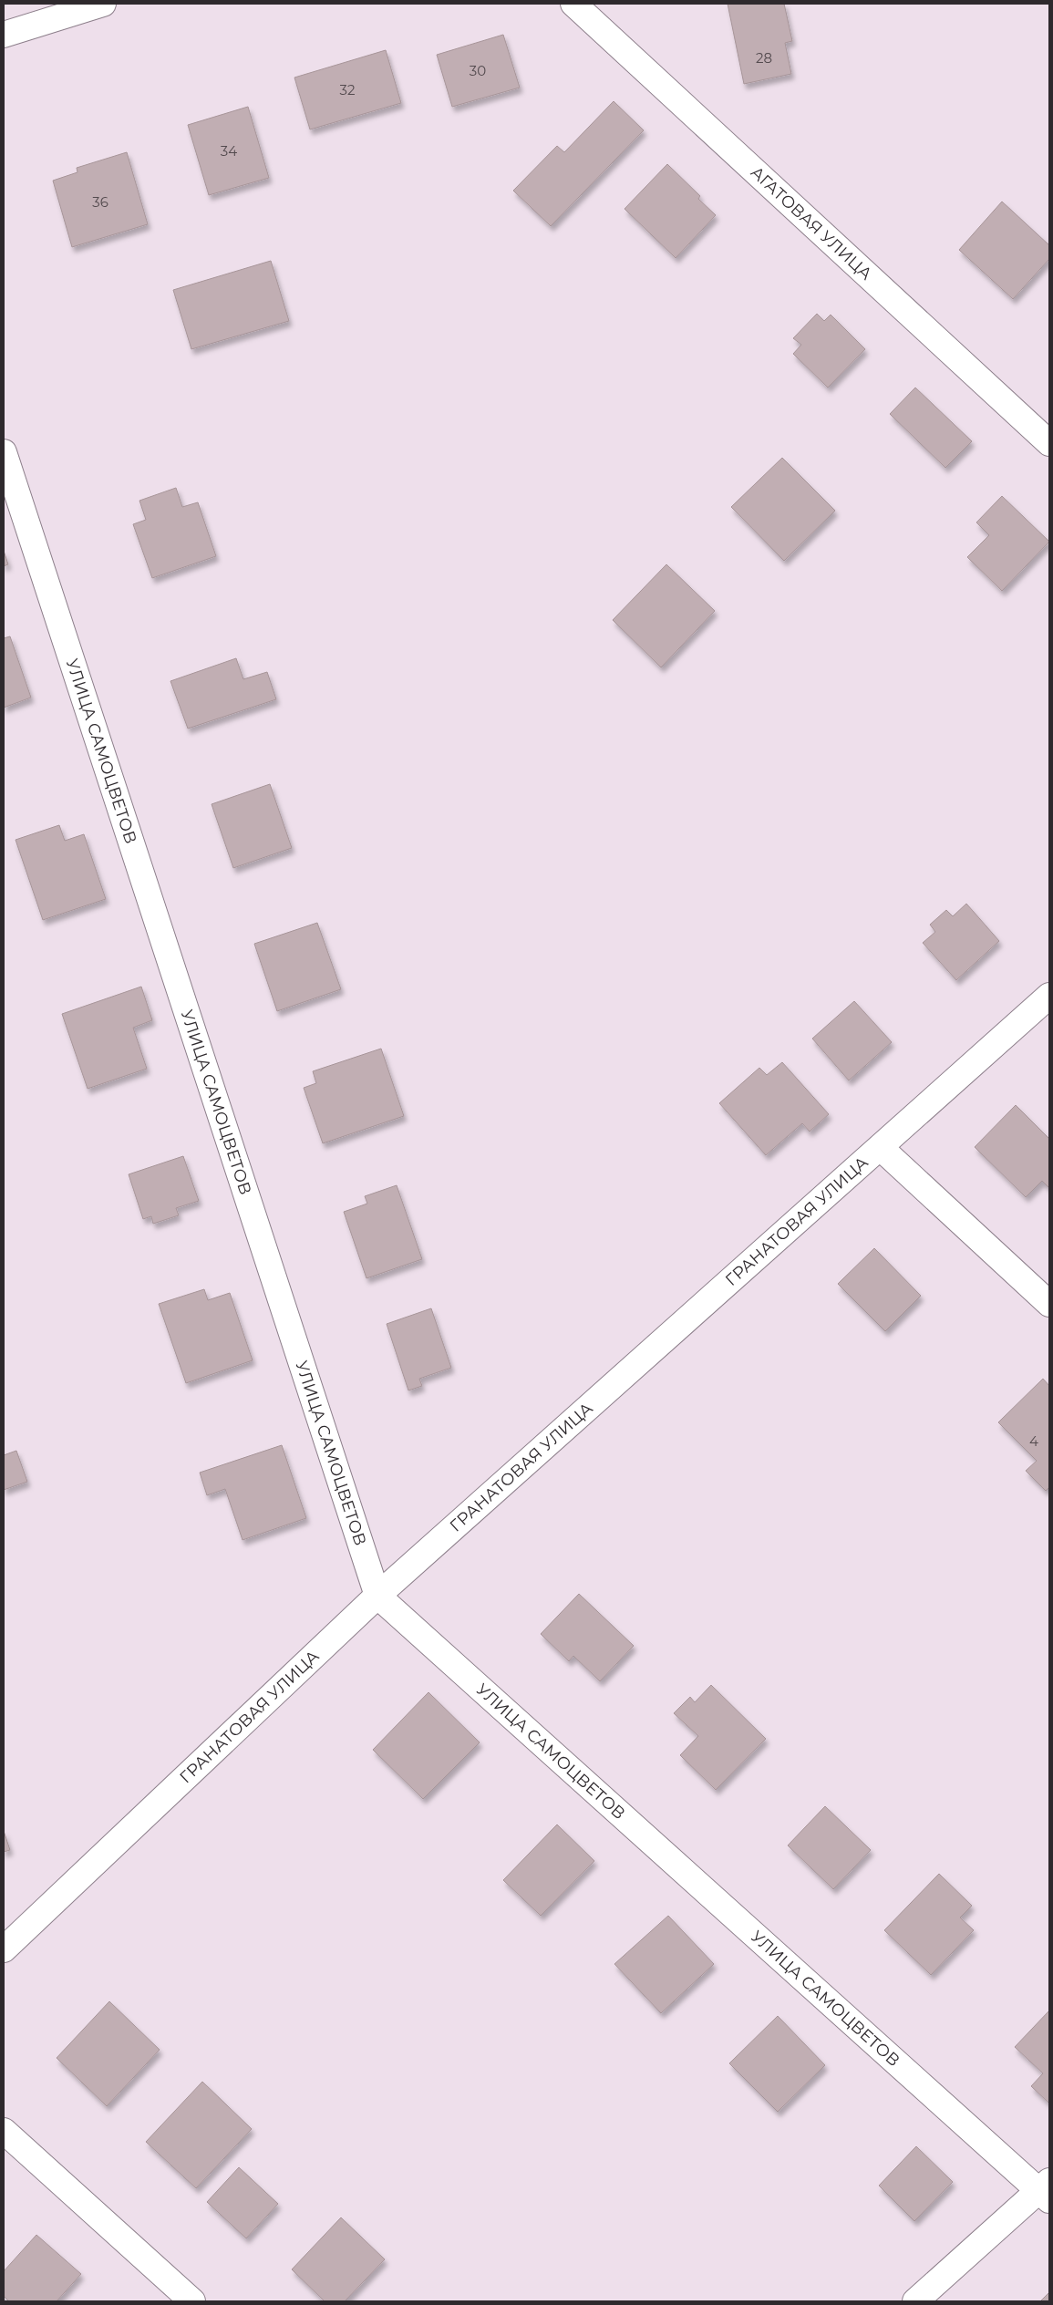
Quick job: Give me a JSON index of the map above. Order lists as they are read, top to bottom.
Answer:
{
  "streets": {
    "street": ["АГАТОВАЯ УЛИЦА", "УЛИЦА САМОЦВЕТОВ", "ГРАНАТОВАЯ УЛИЦА"]
  },
  "crossings": [
    ["УЛИЦА САМОЦВЕТОВ", "ГРАНАТОВАЯ УЛИЦА"]
  ],
  "house_numbers": [
    "28",
    "30",
    "32",
    "34",
    "36",
    "4"
  ]
}
